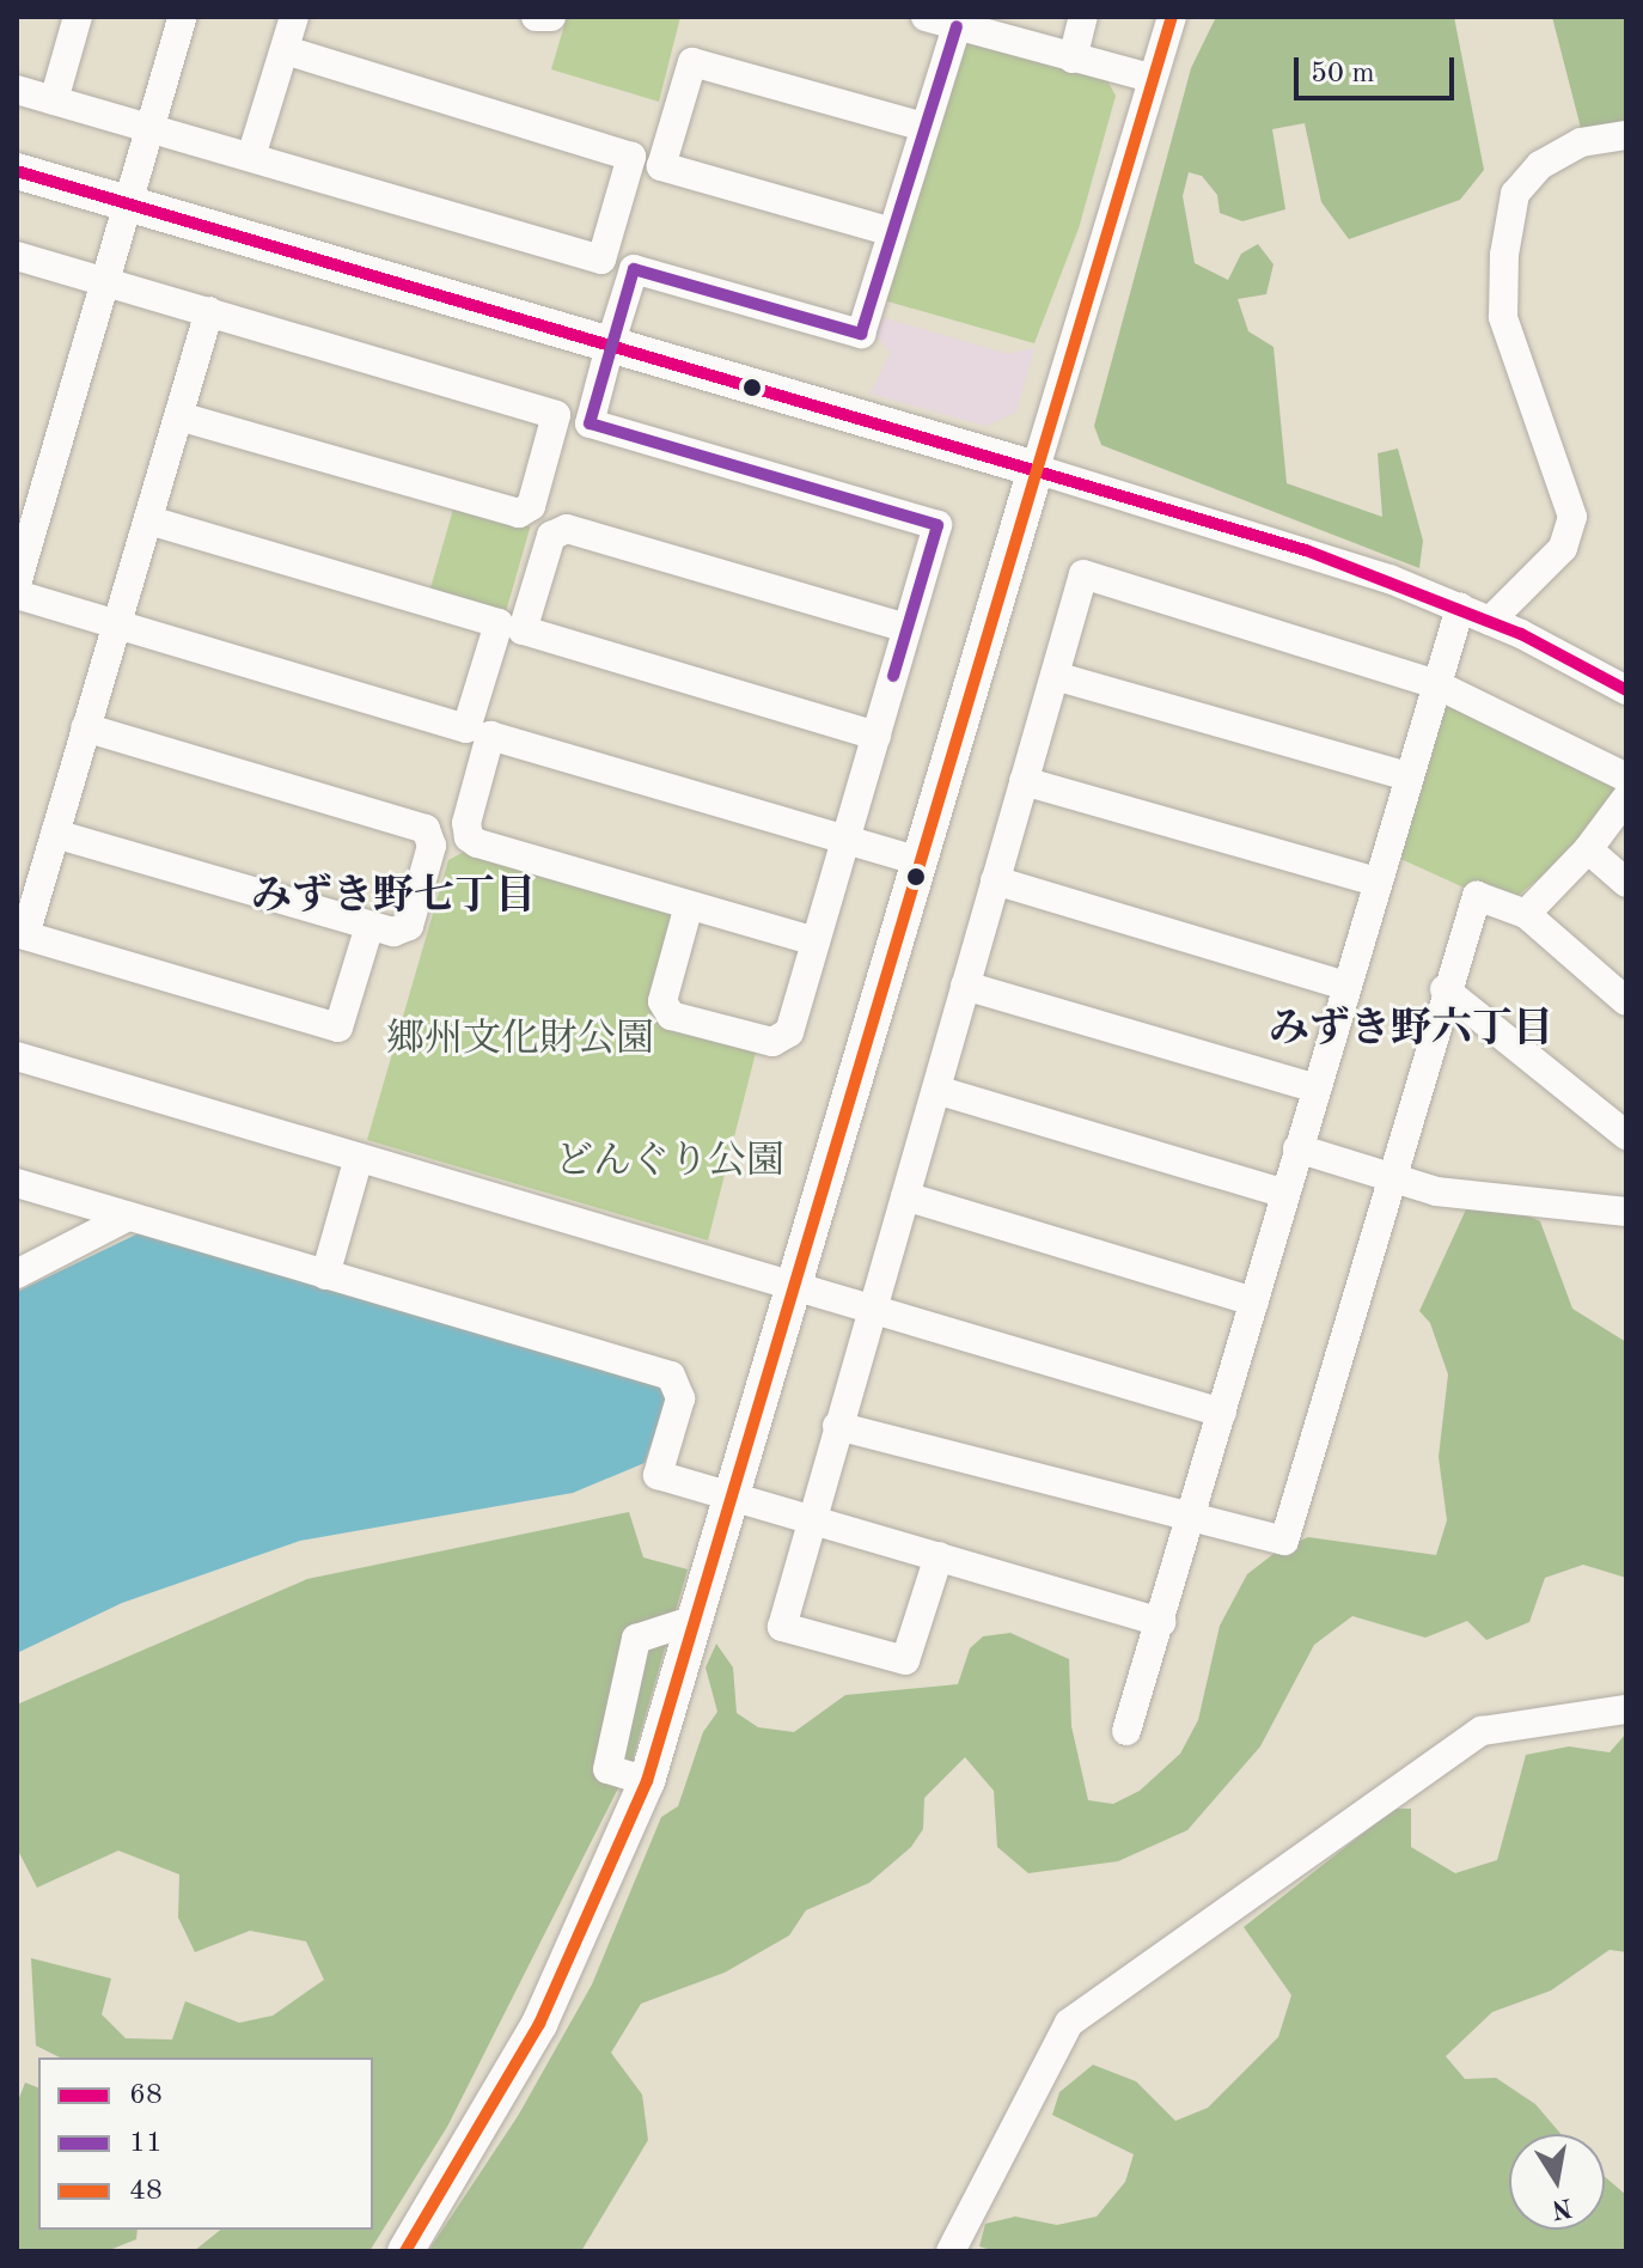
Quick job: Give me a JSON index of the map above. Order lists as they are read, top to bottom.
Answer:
{
  "districts": ["みずき野七丁目", "みずき野六丁目"],
  "parks": ["郷州文化財公園", "どんぐり公園"],
  "lines": ["transit line 48", "transit line 11", "transit line 68"],
  "legend": ["68", "11", "48"],
  "scale_bar": "50 m",
  "north": "bottom"
}
